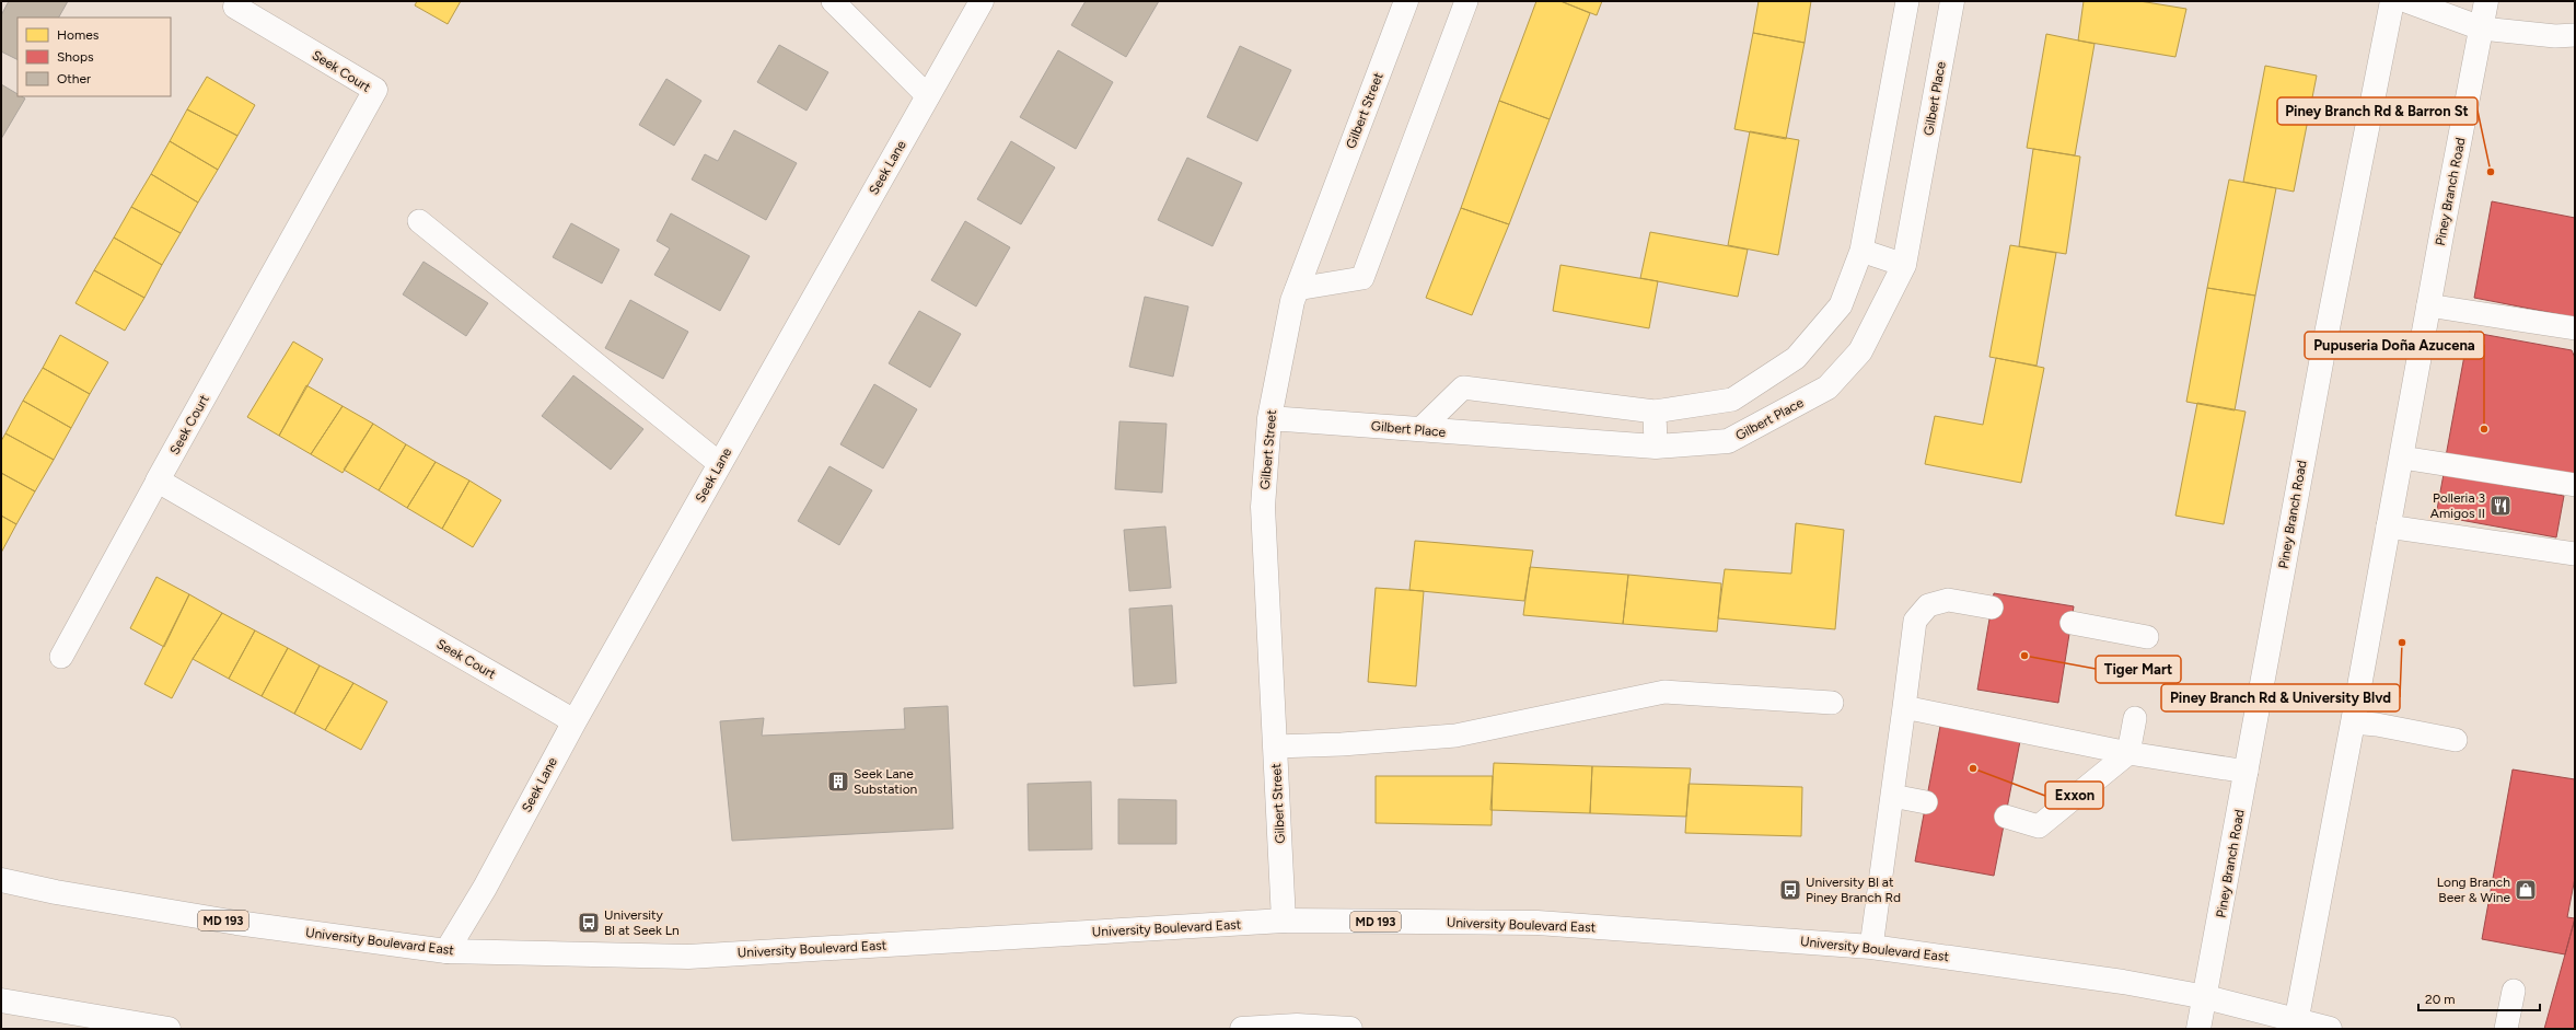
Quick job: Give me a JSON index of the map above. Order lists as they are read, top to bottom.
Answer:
{
  "streets": {
    "main road": [
      "Seek Court",
      "Gilbert Place",
      "Gilbert Street",
      "Seek Lane",
      "Piney Branch Road",
      "MD 193",
      "University Boulevard East"
    ]
  },
  "crossings": [
    ["Seek Court", "Seek Lane"],
    ["Gilbert Place", "Gilbert Street"],
    ["Gilbert Street", "University Boulevard East"],
    ["Seek Lane", "University Boulevard East"],
    ["Piney Branch Road", "University Boulevard East"]
  ],
  "places": {
    "other": [
      "Piney Branch Rd & Barron St",
      "Pupuseria Doña Azucena",
      "Piney Branch Rd & University Blvd",
      "Tiger Mart",
      "Exxon"
    ],
    "restaurant": ["Polleria 3 Amigos II"],
    "building": ["Seek Lane Substation"],
    "bus stop": ["University Bl at Piney Branch Rd", "University Bl at Seek Ln"],
    "shop": ["Long Branch Beer & Wine"]
  },
  "legend": ["Homes", "Shops", "Other"],
  "scale_bar": "20 m"
}
